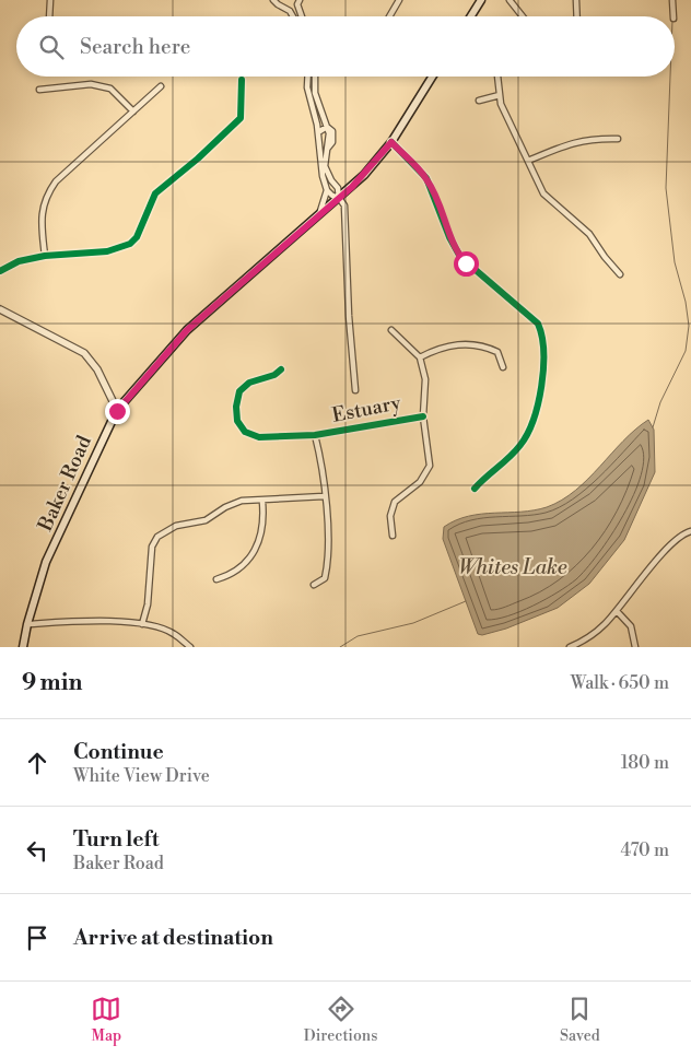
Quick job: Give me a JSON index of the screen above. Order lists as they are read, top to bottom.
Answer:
{
  "streets": {
    "main road": ["Baker Road"],
    "street": ["Estuary"]
  },
  "water": ["Whites Lake"],
  "page": {
    "search": "Search here",
    "heading": ["9 min", "Walk · 650 m"],
    "list": [
      ["Continue", "White View Drive", "180 m"],
      ["Turn left", "Baker Road", "470 m"],
      "Arrive at destination"
    ],
    "nav": ["Map", "Directions", "Saved"]
  }
}
